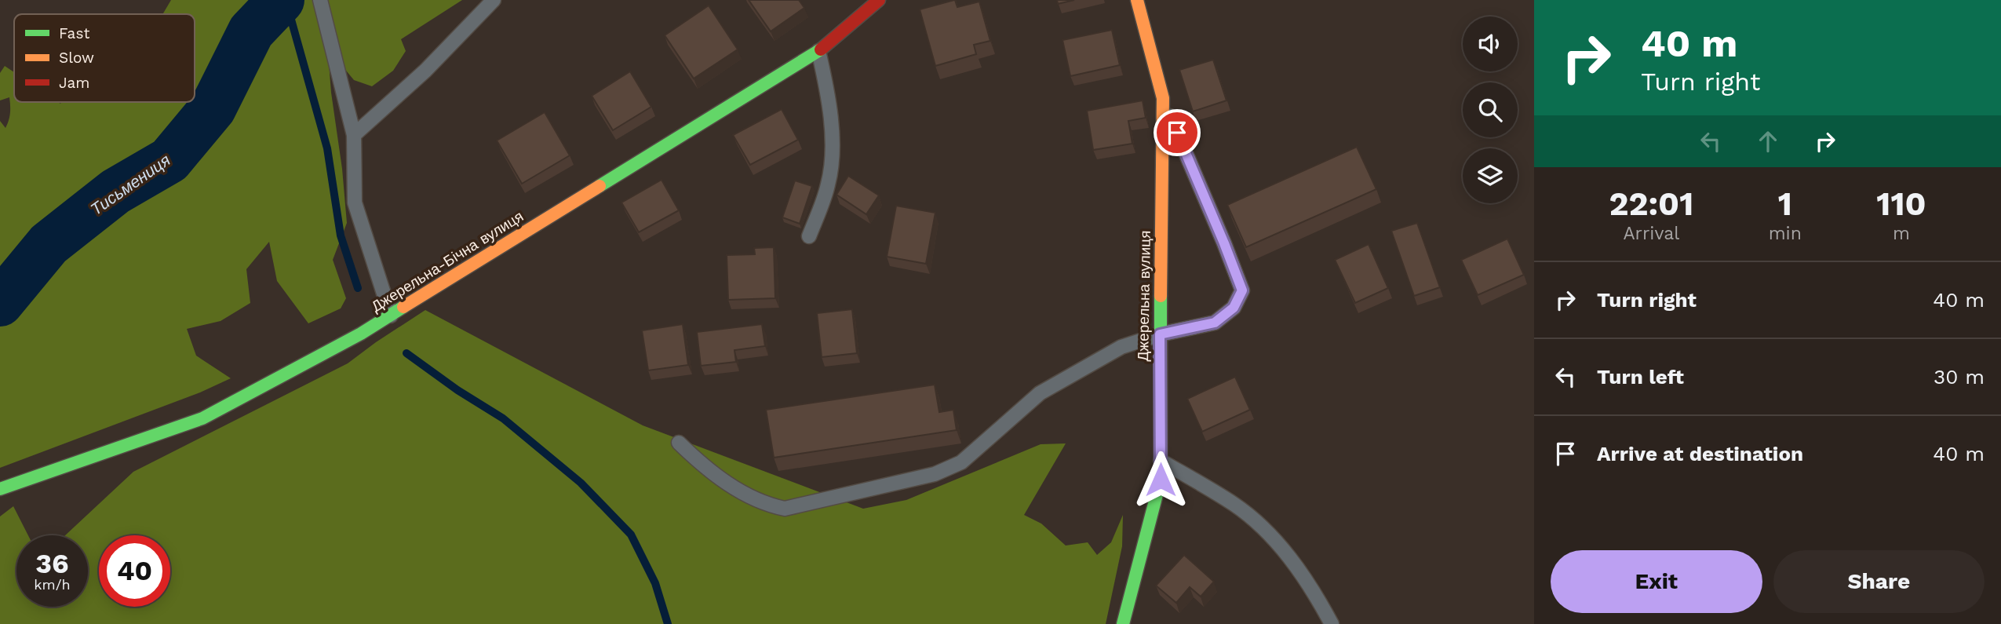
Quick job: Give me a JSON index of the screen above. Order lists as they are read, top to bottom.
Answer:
{
  "streets": {
    "street": ["Джерельна-Бічна вулиця", "Джерельна вулиця"]
  },
  "water": ["Тисьмениця"],
  "legend": ["Fast", "Slow", "Jam"],
  "page": {
    "turn": ["40 m", "Turn right"],
    "eta": [
      "22:01",
      "Arrival",
      "1",
      "min",
      "110",
      "m"
    ],
    "list": [
      {
        "name": "Turn right",
        "value": "40 m"
      },
      {
        "name": "Turn left",
        "value": "30 m"
      },
      {
        "name": "Arrive at destination",
        "value": "40 m"
      }
    ],
    "speed": "36 km/h",
    "limit": "40",
    "buttons": ["Exit", "Share"]
  }
}
